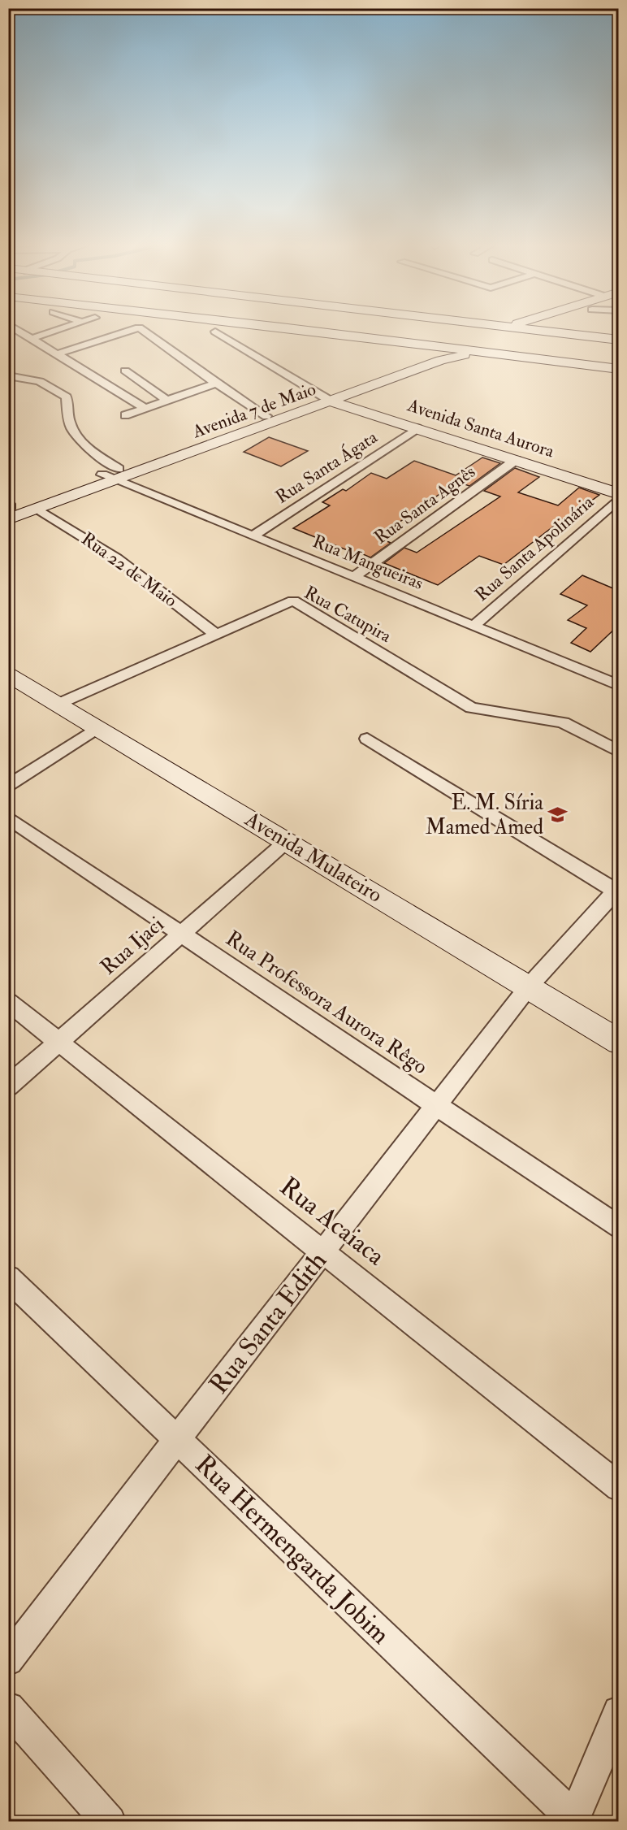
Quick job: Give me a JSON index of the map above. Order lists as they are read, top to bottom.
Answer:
{
  "streets": {
    "main road": ["Avenida 7 de Maio", "Avenida Santa Aurora", "Avenida Mulateiro"],
    "street": [
      "Rua Santa Ágata",
      "Rua Santa Agnês",
      "Rua Santa Apolinária",
      "Rua Mangueiras",
      "Rua 22 de Maio",
      "Rua Catupira",
      "Rua Ijaci",
      "Rua Professora Aurora Rêgo",
      "Rua Acaiaca",
      "Rua Santa Edith",
      "Rua Hermengarda Jobim"
    ]
  },
  "crossings": [
    ["Avenida 7 de Maio", "Avenida Santa Aurora"],
    ["Avenida 7 de Maio", "Rua Mangueiras"],
    ["Avenida 7 de Maio", "Rua 22 de Maio"],
    ["Avenida Santa Aurora", "Rua Santa Ágata"],
    ["Avenida Santa Aurora", "Rua Santa Agnês"],
    ["Rua Santa Ágata", "Rua Mangueiras"],
    ["Rua Santa Agnês", "Rua Mangueiras"],
    ["Rua Santa Apolinária", "Rua Mangueiras"],
    ["Rua 22 de Maio", "Rua Catupira"],
    ["Rua Catupira", "Avenida Mulateiro"],
    ["Avenida Mulateiro", "Rua Ijaci"],
    ["Avenida Mulateiro", "Rua Santa Edith"],
    ["Rua Ijaci", "Rua Professora Aurora Rêgo"],
    ["Rua Ijaci", "Rua Acaiaca"],
    ["Rua Professora Aurora Rêgo", "Rua Santa Edith"],
    ["Rua Acaiaca", "Rua Santa Edith"],
    ["Rua Santa Edith", "Rua Hermengarda Jobim"]
  ],
  "places": {
    "school or university": ["E. M. Síria Mamed Amed"]
  }
}
